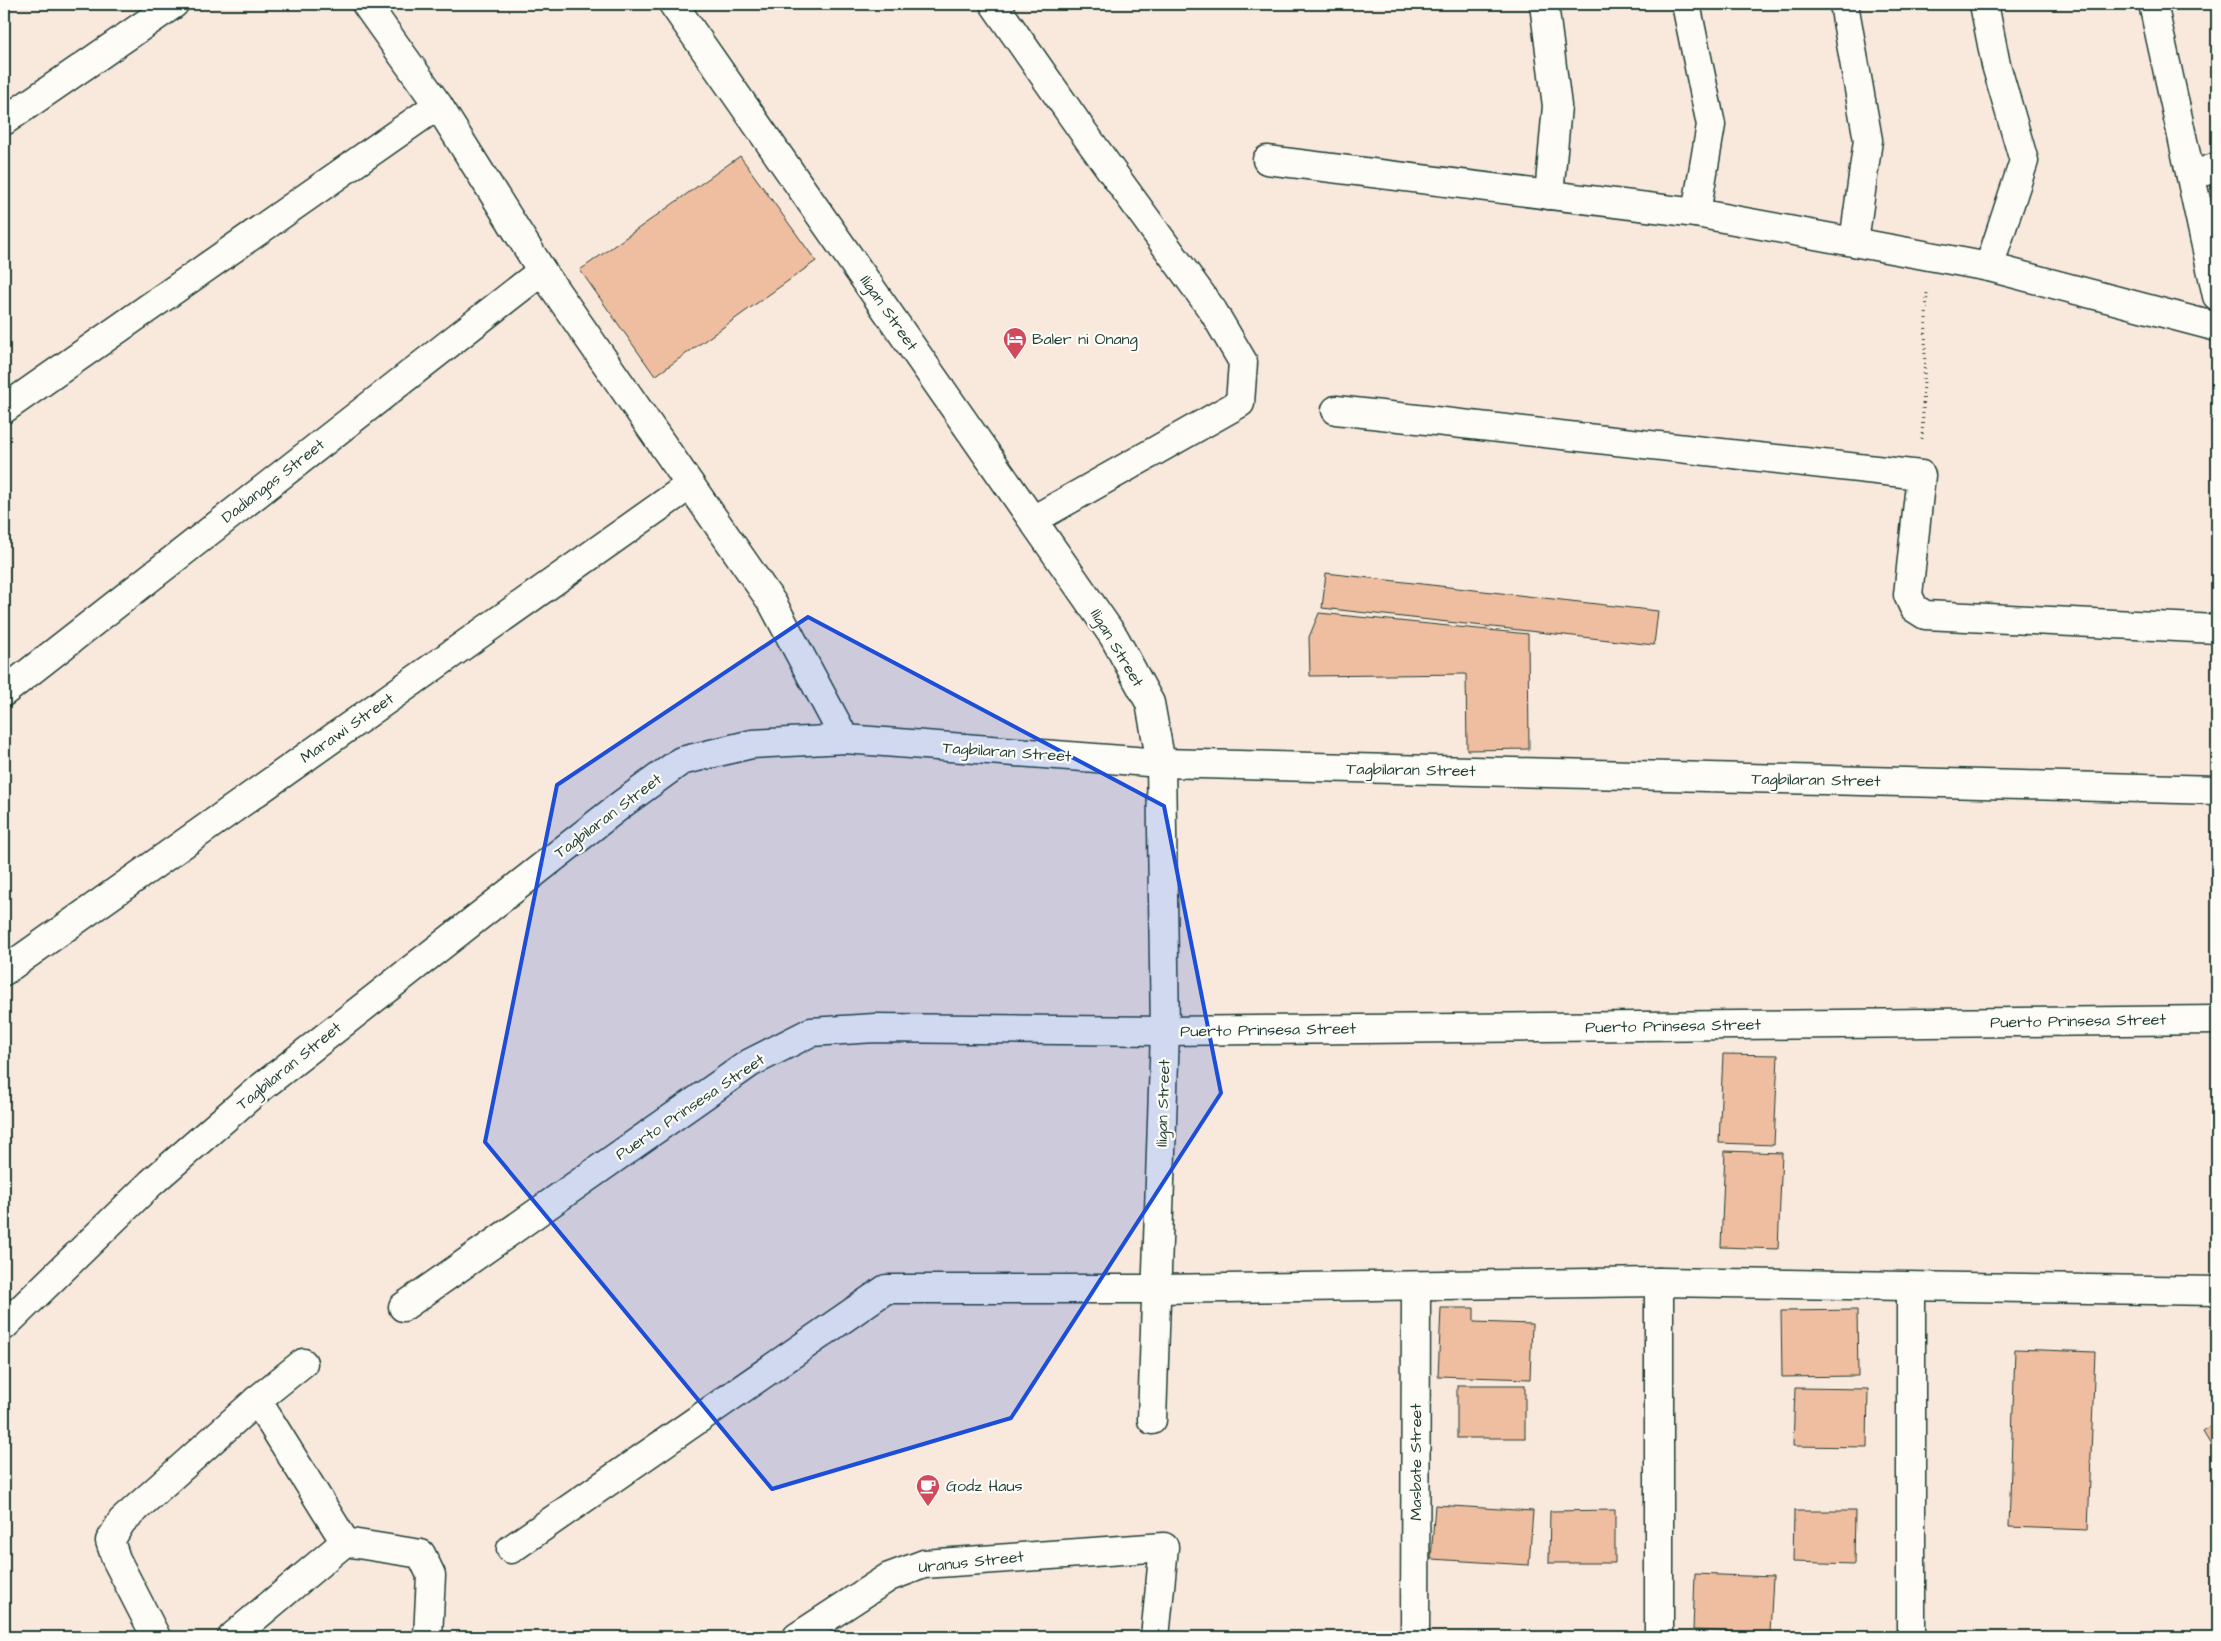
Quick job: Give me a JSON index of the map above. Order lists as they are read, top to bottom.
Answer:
{
  "streets": {
    "street": [
      "Iligan Street",
      "Dadiangas Street",
      "Marawi Street",
      "Tagbilaran Street",
      "Puerto Prinsesa Street",
      "Masbate Street",
      "Uranus Street"
    ]
  },
  "crossings": [
    ["Iligan Street", "Tagbilaran Street"],
    ["Iligan Street", "Puerto Prinsesa Street"]
  ],
  "places": {
    "hotel": ["Baler ni Onang"],
    "cafe": ["Godz Haus"]
  }
}
